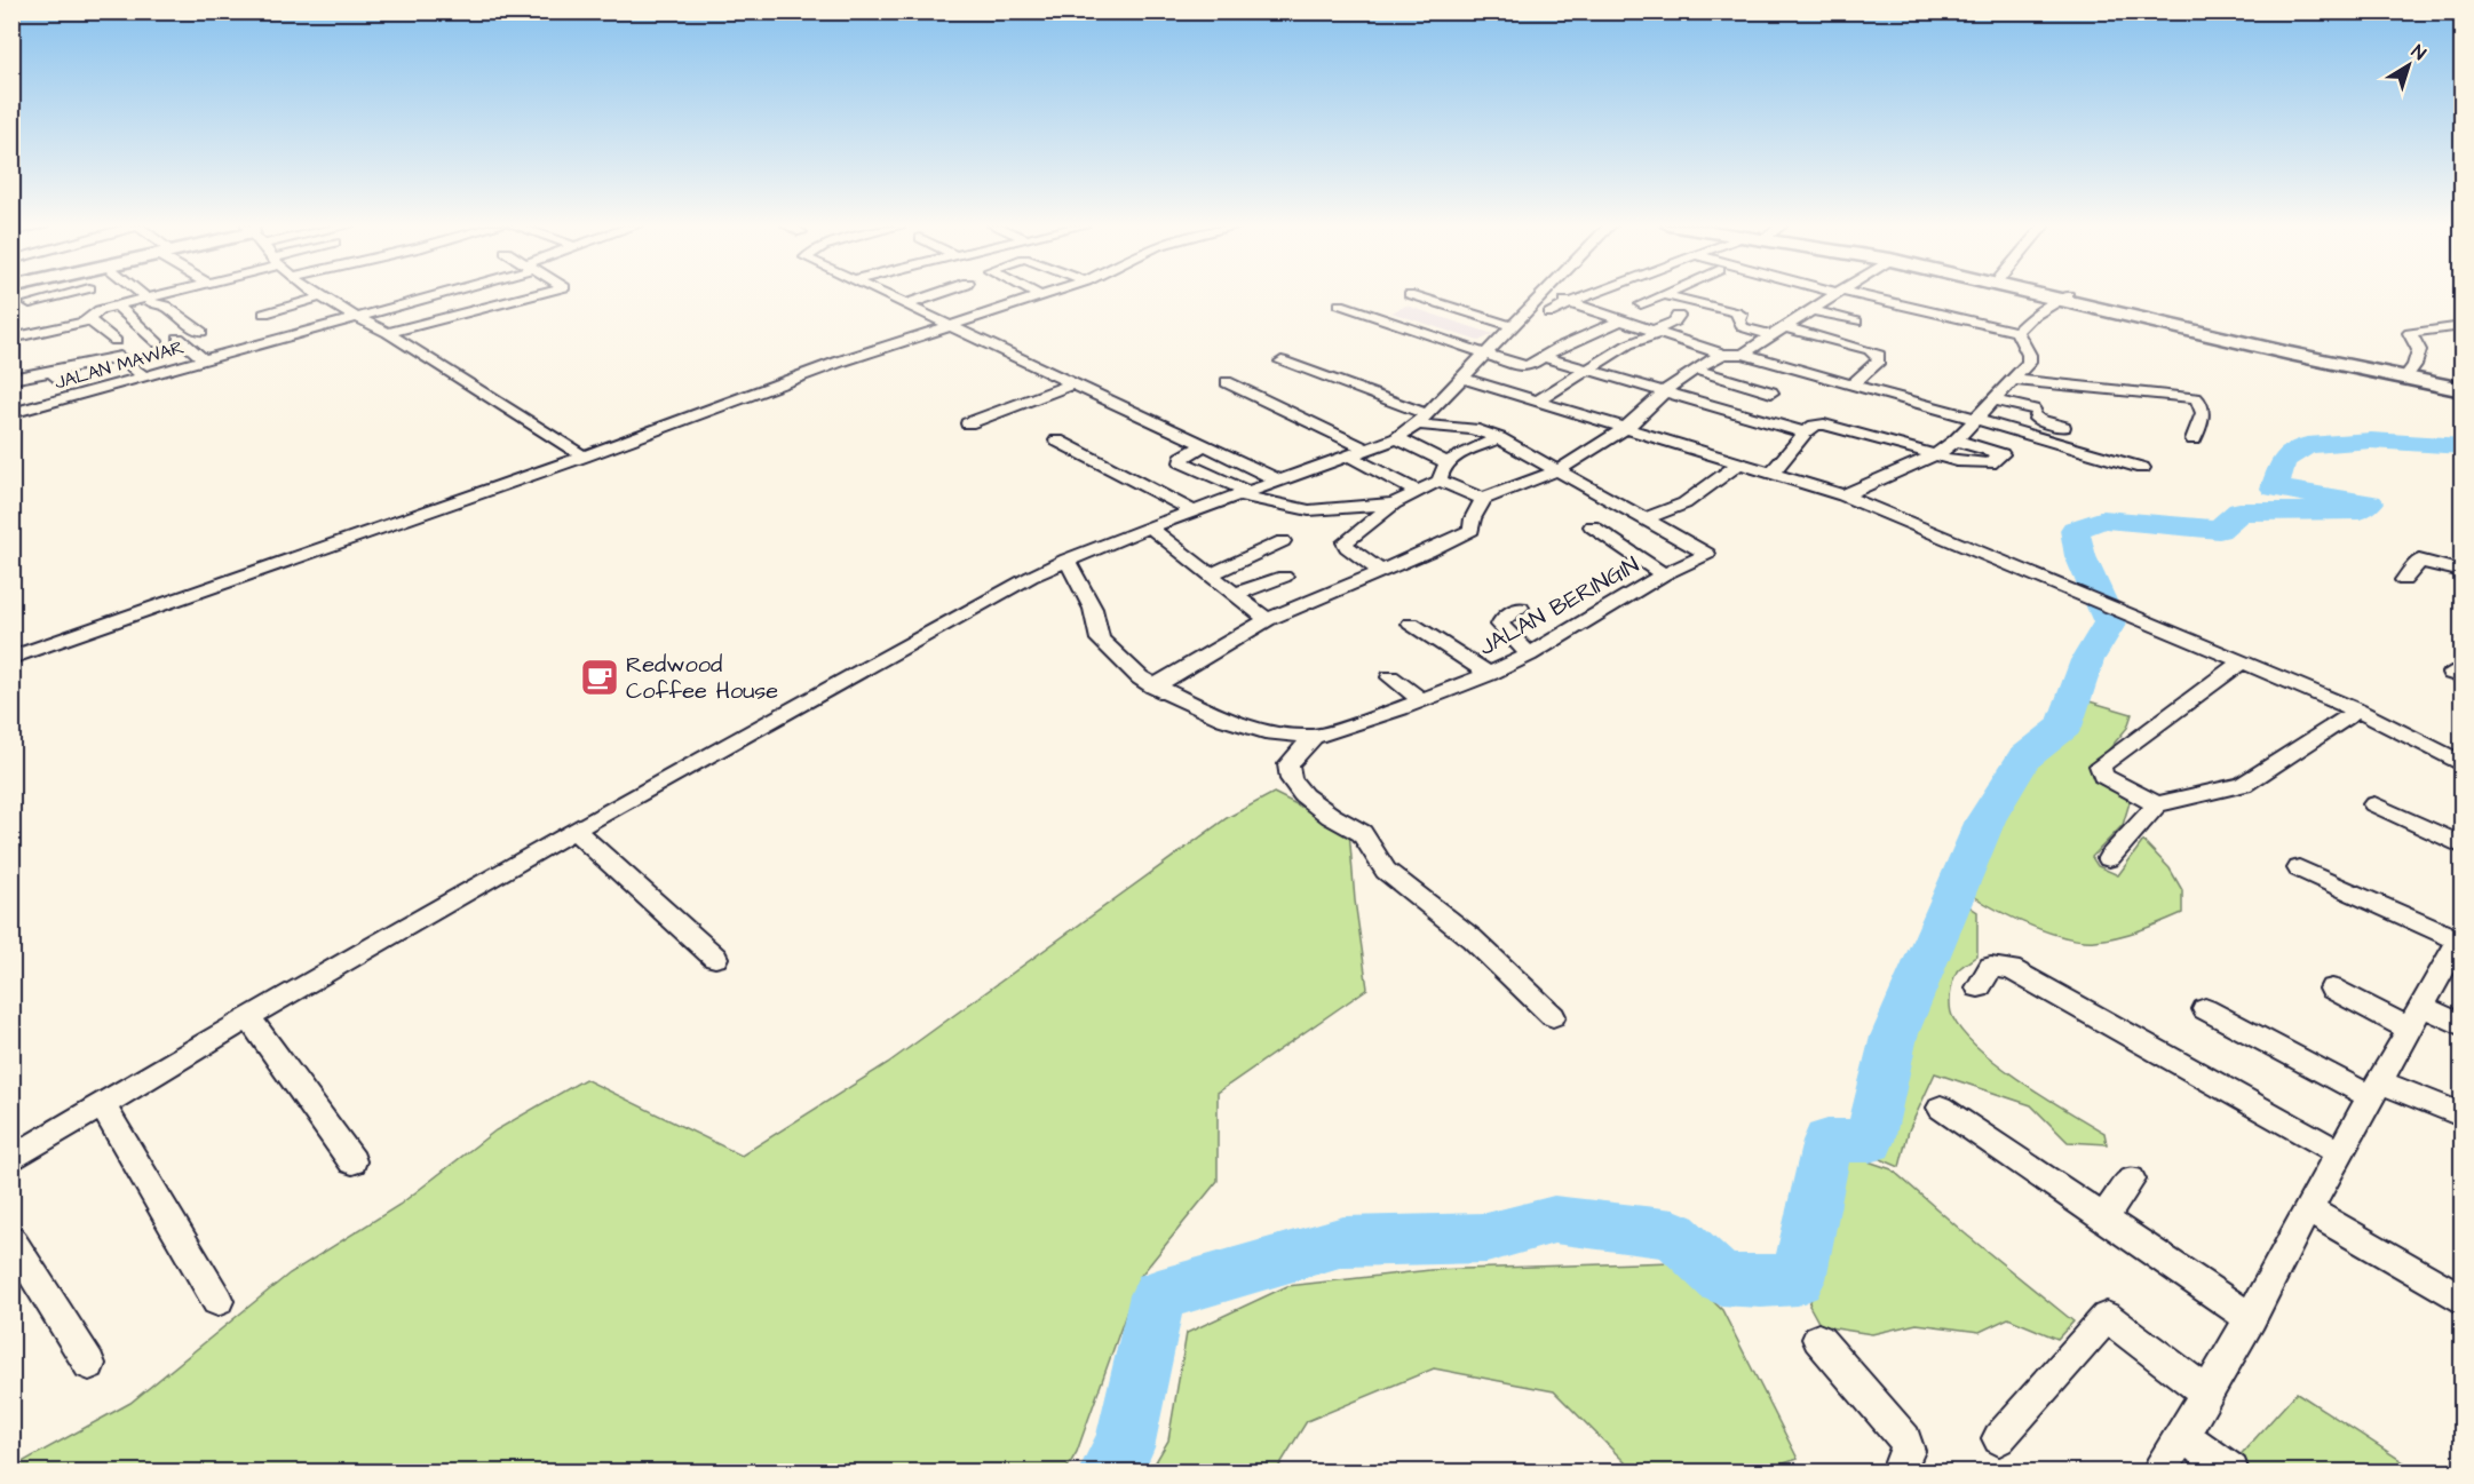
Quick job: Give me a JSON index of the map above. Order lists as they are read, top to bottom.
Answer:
{
  "streets": {
    "street": ["JALAN MAWAR", "JALAN BERINGIN"]
  },
  "places": {
    "cafe": ["Redwood Coffee House"]
  },
  "north": "top right"
}
